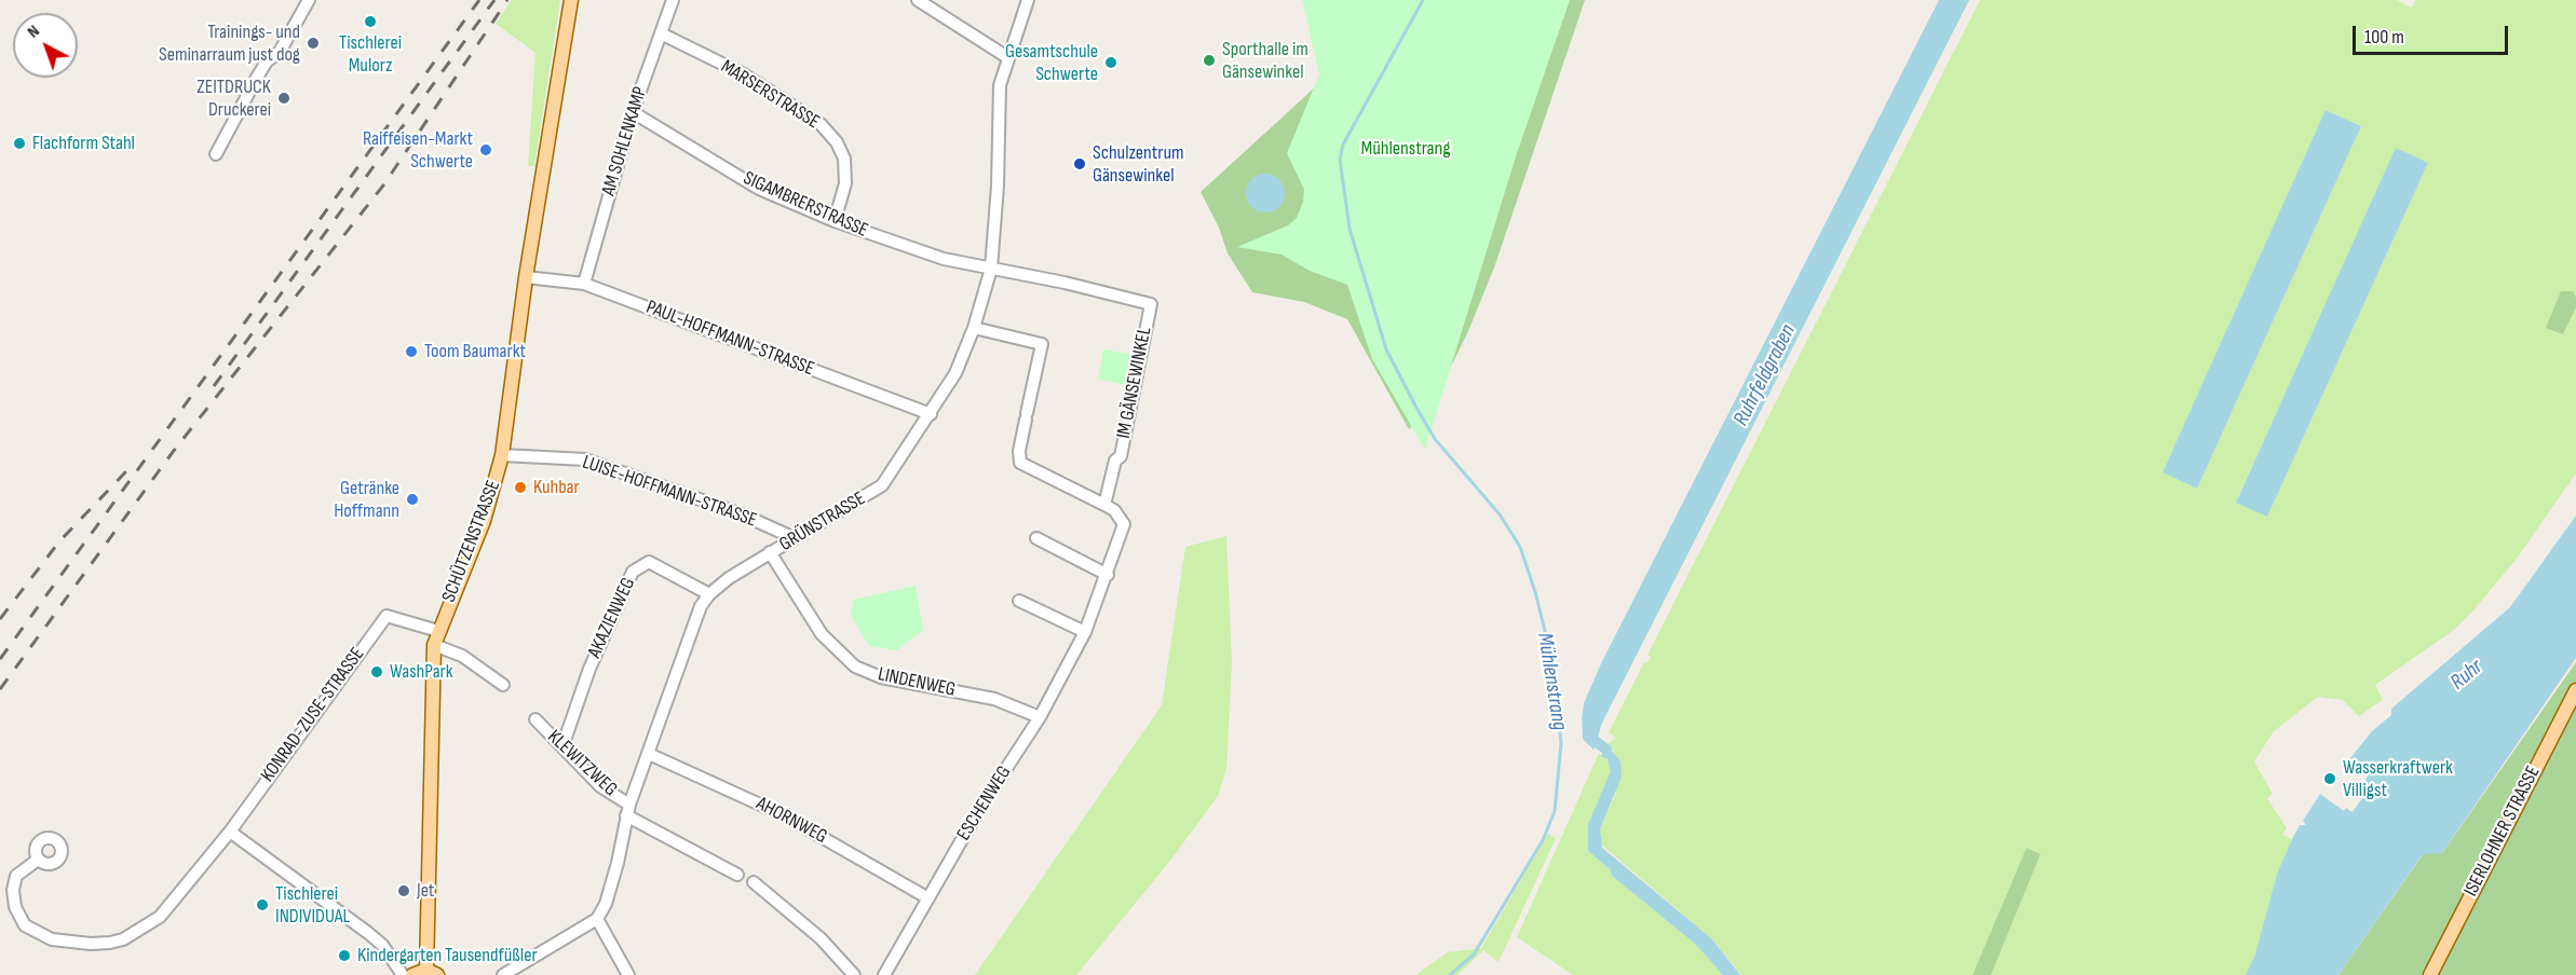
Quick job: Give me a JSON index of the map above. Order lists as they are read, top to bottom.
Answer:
{
  "streets": {
    "main road": ["SCHÜTZENSTRASSE", "ISERLOHNER STRASSE"],
    "street": [
      "MARSERSTRASSE",
      "AM SOHLENKAMP",
      "SIGAMBRERSTRASSE",
      "PAUL-HOFFMANN-STRASSE",
      "IM GÄNSEWINKEL",
      "LUISE-HOFFMANN-STRASSE",
      "GRÜNSTRASSE",
      "AKAZIENWEG",
      "LINDENWEG",
      "KONRAD-ZUSE-STRASSE",
      "KLEWITZWEG",
      "ESCHENWEG",
      "AHORNWEG"
    ]
  },
  "crossings": [
    ["MARSERSTRASSE", "AM SOHLENKAMP"],
    ["MARSERSTRASSE", "SIGAMBRERSTRASSE"],
    ["AM SOHLENKAMP", "SIGAMBRERSTRASSE"],
    ["AM SOHLENKAMP", "PAUL-HOFFMANN-STRASSE"],
    ["SIGAMBRERSTRASSE", "IM GÄNSEWINKEL"],
    ["SIGAMBRERSTRASSE", "GRÜNSTRASSE"],
    ["PAUL-HOFFMANN-STRASSE", "GRÜNSTRASSE"],
    ["PAUL-HOFFMANN-STRASSE", "SCHÜTZENSTRASSE"],
    ["IM GÄNSEWINKEL", "GRÜNSTRASSE"],
    ["IM GÄNSEWINKEL", "ESCHENWEG"],
    ["LUISE-HOFFMANN-STRASSE", "GRÜNSTRASSE"],
    ["LUISE-HOFFMANN-STRASSE", "SCHÜTZENSTRASSE"],
    ["GRÜNSTRASSE", "AKAZIENWEG"],
    ["GRÜNSTRASSE", "LINDENWEG"],
    ["GRÜNSTRASSE", "KLEWITZWEG"],
    ["GRÜNSTRASSE", "ESCHENWEG"],
    ["GRÜNSTRASSE", "AHORNWEG"],
    ["SCHÜTZENSTRASSE", "KONRAD-ZUSE-STRASSE"],
    ["AKAZIENWEG", "KLEWITZWEG"],
    ["LINDENWEG", "ESCHENWEG"],
    ["ESCHENWEG", "AHORNWEG"]
  ],
  "water": ["Ruhrfeldgraben", "Ruhr", "Mühlenstrang"],
  "parks": ["Mühlenstrang"],
  "places": [
    "Tischlerei Mulorz",
    "Trainings- und Seminarraum just dog",
    "Sporthalle im Gänsewinkel",
    "Gesamtschule Schwerte",
    "ZEITDRUCK Druckerei",
    "Flachform Stahl",
    "Raiffeisen-Markt Schwerte",
    "Schulzentrum Gänsewinkel",
    "Toom Baumarkt",
    "Kuhbar",
    "Getränke Hoffmann",
    "WashPark",
    "Wasserkraftwerk Villigst",
    "Jet",
    "Tischlerei INDIVIDUAL",
    "Kindergarten Tausendfüßler"
  ],
  "scale_bar": "100 m",
  "north": "top left"
}
